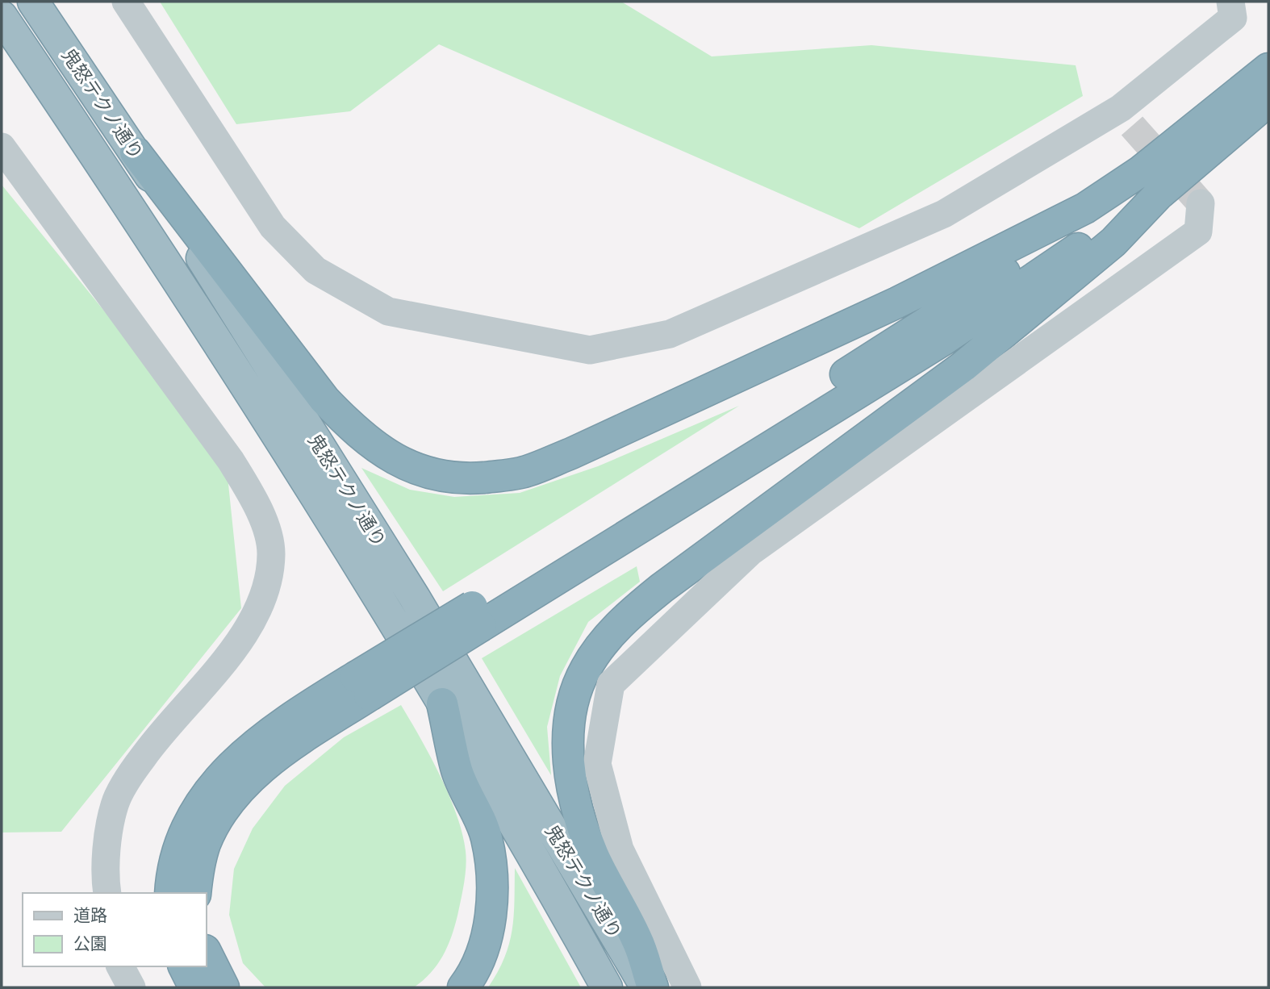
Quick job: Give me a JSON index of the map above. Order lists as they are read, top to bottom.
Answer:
{
  "streets": {
    "highway": ["鬼怒テクノ通り"]
  },
  "legend": ["道路", "公園"]
}
